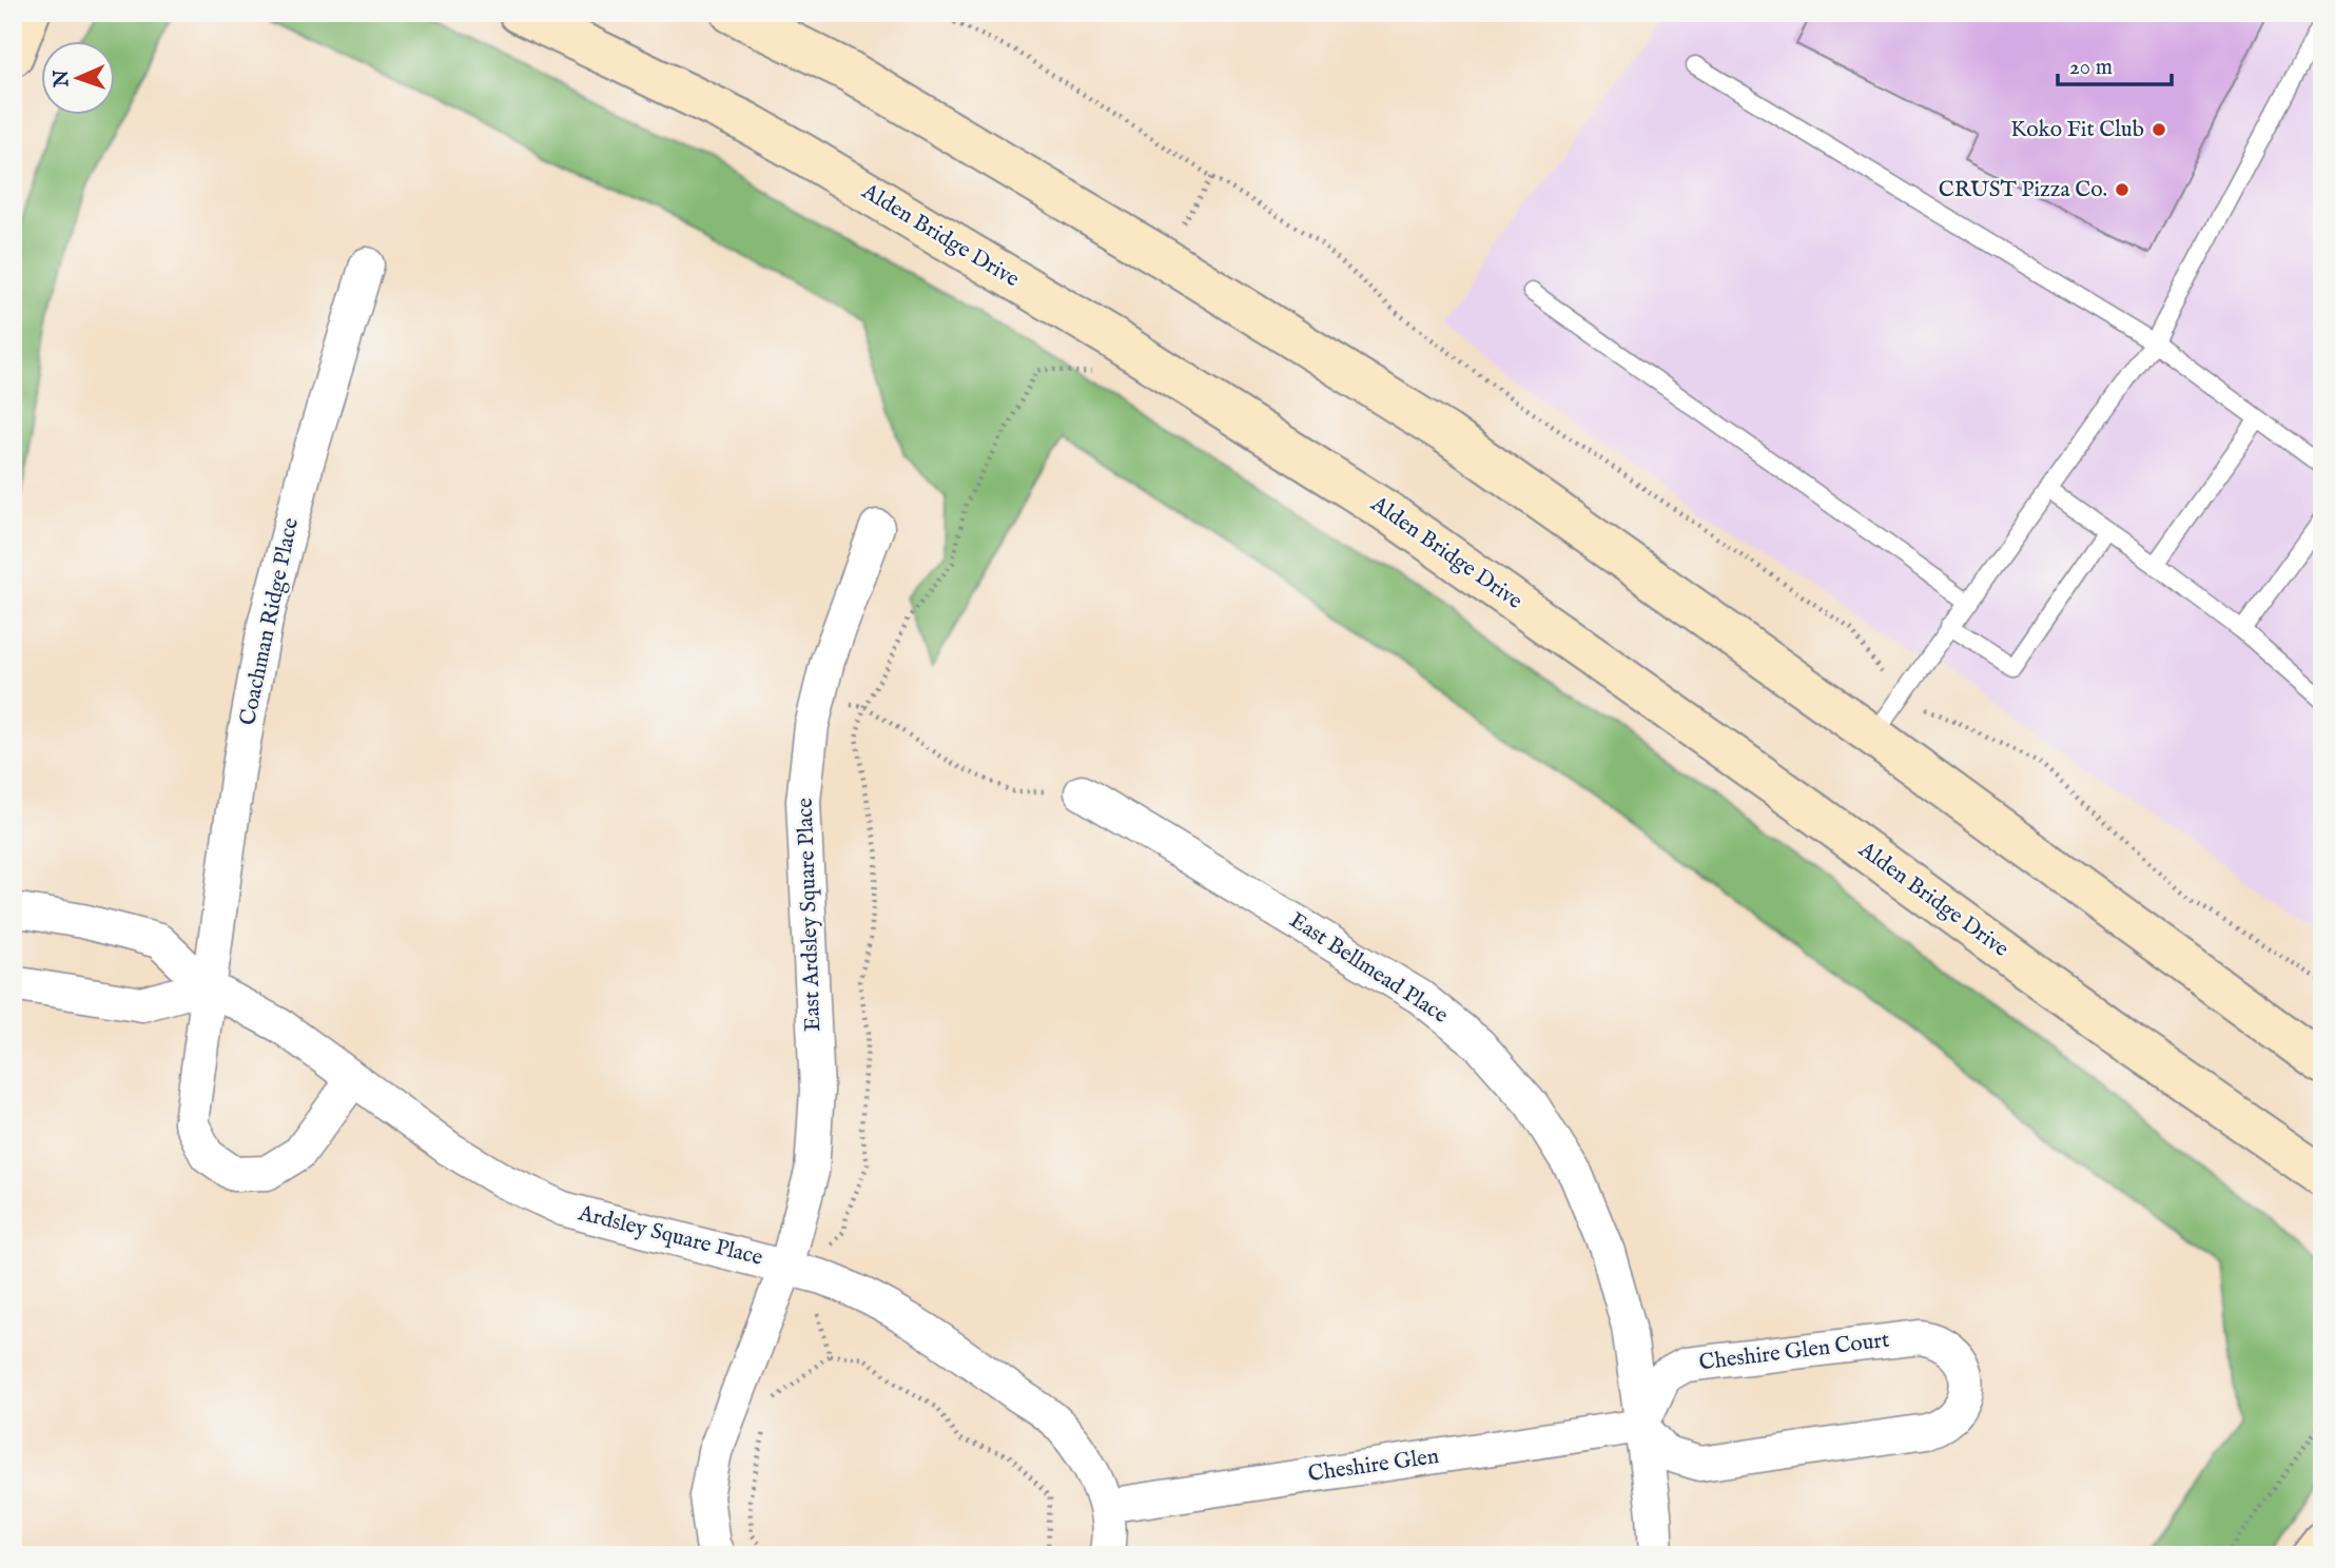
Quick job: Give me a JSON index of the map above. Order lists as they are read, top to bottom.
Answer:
{
  "streets": {
    "street": [
      "Alden Bridge Drive",
      "Coachman Ridge Place",
      "East Ardsley Square Place",
      "East Bellmead Place",
      "Ardsley Square Place",
      "Cheshire Glen Court",
      "Cheshire Glen"
    ]
  },
  "crossings": [
    ["Coachman Ridge Place", "Ardsley Square Place"],
    ["East Ardsley Square Place", "Ardsley Square Place"],
    ["East Bellmead Place", "Cheshire Glen Court"],
    ["East Bellmead Place", "Cheshire Glen"],
    ["Ardsley Square Place", "Cheshire Glen"],
    ["Cheshire Glen Court", "Cheshire Glen"]
  ],
  "places": ["Koko Fit Club", "CRUST Pizza Co."],
  "scale_bar": "20 m",
  "north": "left"
}
